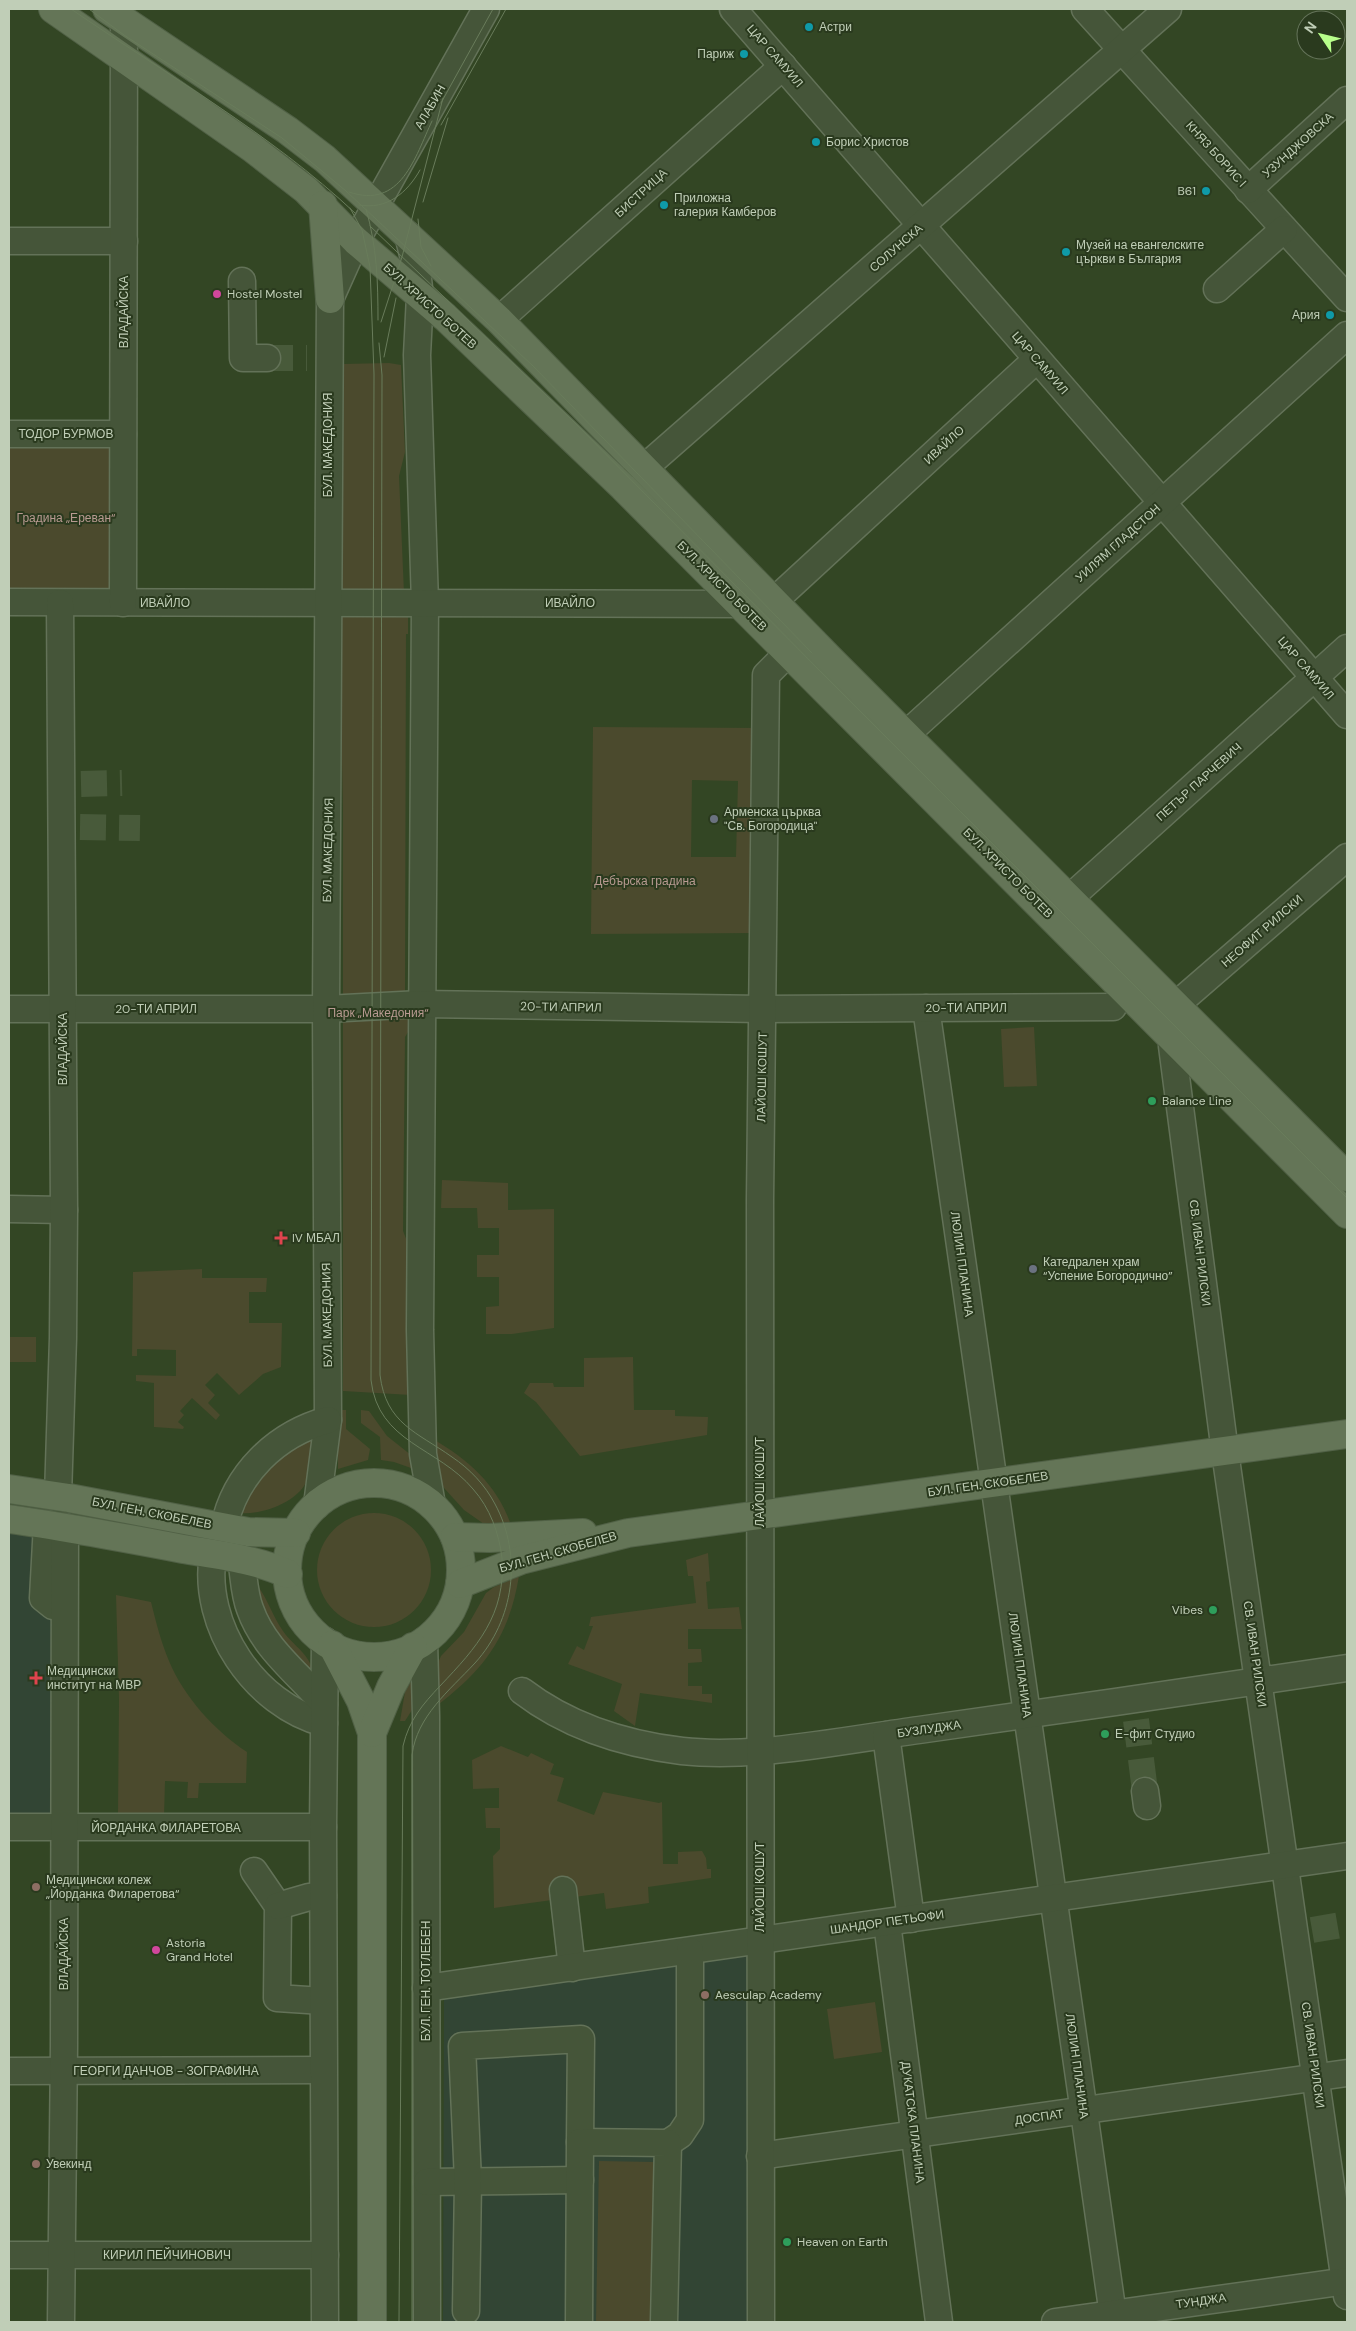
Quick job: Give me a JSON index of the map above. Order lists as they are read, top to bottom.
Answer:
{
  "streets": {
    "main road": ["БУЛ. ХРИСТО БОТЕВ", "БУЛ. ГЕН. СКОБЕЛЕВ"],
    "street": [
      "ЦАР САМУИЛ",
      "АЛАБИН",
      "УЗУНДЖОВСКА",
      "КНЯЗ БОРИС I",
      "БИСТРИЦА",
      "СОЛУНСКА",
      "ВЛАДАЙСКА",
      "ТОДОР БУРМОВ",
      "БУЛ. МАКЕДОНИЯ",
      "ИВАЙЛО",
      "УИЛЯМ ГЛАДСТОН",
      "ПЕТЪР ПАРЧЕВИЧ",
      "НЕОФИТ РИЛСКИ",
      "20-ТИ АПРИЛ",
      "ЛАЙОШ КОШУТ",
      "СВ. ИВАН РИЛСКИ",
      "ЛЮЛИН ПЛАНИНА",
      "БУЗЛУДЖА",
      "ЙОРДАНКА ФИЛАРЕТОВА",
      "ШАНДОР ПЕТЬОФИ",
      "БУЛ. ГЕН. ТОТЛЕБЕН",
      "ГЕОРГИ ДАНЧОВ - ЗОГРАФИНА",
      "ДОСПАТ",
      "ДУКАТСКА ПЛАНИНА",
      "КИРИЛ ПЕЙЧИНОВИЧ",
      "ТУНДЖА"
    ]
  },
  "crossings": [
    ["ЦАР САМУИЛ", "БИСТРИЦА"],
    ["ЦАР САМУИЛ", "СОЛУНСКА"],
    ["ЦАР САМУИЛ", "ИВАЙЛО"],
    ["ЦАР САМУИЛ", "УИЛЯМ ГЛАДСТОН"],
    ["ЦАР САМУИЛ", "ПЕТЪР ПАРЧЕВИЧ"],
    ["АЛАБИН", "БУЛ. ХРИСТО БОТЕВ"],
    ["АЛАБИН", "БУЛ. МАКЕДОНИЯ"],
    ["УЗУНДЖОВСКА", "КНЯЗ БОРИС I"],
    ["КНЯЗ БОРИС I", "СОЛУНСКА"],
    ["БИСТРИЦА", "БУЛ. ХРИСТО БОТЕВ"],
    ["СОЛУНСКА", "БУЛ. ХРИСТО БОТЕВ"],
    ["БУЛ. ХРИСТО БОТЕВ", "ВЛАДАЙСКА"],
    ["БУЛ. ХРИСТО БОТЕВ", "БУЛ. МАКЕДОНИЯ"],
    ["БУЛ. ХРИСТО БОТЕВ", "ИВАЙЛО"],
    ["БУЛ. ХРИСТО БОТЕВ", "УИЛЯМ ГЛАДСТОН"],
    ["БУЛ. ХРИСТО БОТЕВ", "ПЕТЪР ПАРЧЕВИЧ"],
    ["БУЛ. ХРИСТО БОТЕВ", "НЕОФИТ РИЛСКИ"],
    ["БУЛ. ХРИСТО БОТЕВ", "ЛАЙОШ КОШУТ"],
    ["БУЛ. ХРИСТО БОТЕВ", "СВ. ИВАН РИЛСКИ"],
    ["ВЛАДАЙСКА", "ТОДОР БУРМОВ"],
    ["ВЛАДАЙСКА", "ИВАЙЛО"],
    ["ВЛАДАЙСКА", "20-ТИ АПРИЛ"],
    ["ВЛАДАЙСКА", "БУЛ. ГЕН. СКОБЕЛЕВ"],
    ["ВЛАДАЙСКА", "ЙОРДАНКА ФИЛАРЕТОВА"],
    ["ВЛАДАЙСКА", "ГЕОРГИ ДАНЧОВ - ЗОГРАФИНА"],
    ["ВЛАДАЙСКА", "КИРИЛ ПЕЙЧИНОВИЧ"],
    ["БУЛ. МАКЕДОНИЯ", "ИВАЙЛО"],
    ["БУЛ. МАКЕДОНИЯ", "20-ТИ АПРИЛ"],
    ["БУЛ. МАКЕДОНИЯ", "БУЛ. ГЕН. СКОБЕЛЕВ"],
    ["БУЛ. МАКЕДОНИЯ", "БУЛ. ГЕН. ТОТЛЕБЕН"],
    ["20-ТИ АПРИЛ", "ЛАЙОШ КОШУТ"],
    ["20-ТИ АПРИЛ", "ЛЮЛИН ПЛАНИНА"],
    ["ЛАЙОШ КОШУТ", "БУЛ. ГЕН. СКОБЕЛЕВ"],
    ["ЛАЙОШ КОШУТ", "БУЗЛУДЖА"],
    ["ЛАЙОШ КОШУТ", "ШАНДОР ПЕТЬОФИ"],
    ["ЛАЙОШ КОШУТ", "ДОСПАТ"],
    ["СВ. ИВАН РИЛСКИ", "БУЛ. ГЕН. СКОБЕЛЕВ"],
    ["СВ. ИВАН РИЛСКИ", "БУЗЛУДЖА"],
    ["СВ. ИВАН РИЛСКИ", "ШАНДОР ПЕТЬОФИ"],
    ["СВ. ИВАН РИЛСКИ", "ДОСПАТ"],
    ["СВ. ИВАН РИЛСКИ", "ТУНДЖА"],
    ["ЛЮЛИН ПЛАНИНА", "БУЛ. ГЕН. СКОБЕЛЕВ"],
    ["ЛЮЛИН ПЛАНИНА", "БУЗЛУДЖА"],
    ["ЛЮЛИН ПЛАНИНА", "ШАНДОР ПЕТЬОФИ"],
    ["ЛЮЛИН ПЛАНИНА", "ДОСПАТ"],
    ["ЛЮЛИН ПЛАНИНА", "ТУНДЖА"],
    ["БУЛ. ГЕН. СКОБЕЛЕВ", "БУЛ. ГЕН. ТОТЛЕБЕН"],
    ["БУЗЛУДЖА", "ДУКАТСКА ПЛАНИНА"],
    ["ШАНДОР ПЕТЬОФИ", "БУЛ. ГЕН. ТОТЛЕБЕН"],
    ["ШАНДОР ПЕТЬОФИ", "ДУКАТСКА ПЛАНИНА"],
    ["ДОСПАТ", "ДУКАТСКА ПЛАНИНА"]
  ],
  "parks": ["Градина „Ереван“", "Дебърска градина", "Парк „Македония“"],
  "places": {
    "other": [
      "Астри",
      "Париж",
      "Борис Христов",
      "B61",
      "Приложна галерия Камберов",
      "Музей на евангелските църкви в България",
      "Hostel Mostel",
      "Ария",
      "Арменска църква \"Св. Богородица\"",
      "Balance Line",
      "Катедрален храм “Успение Богородично”",
      "Vibes",
      "Е-фит Студио",
      "Медицински колеж „Йорданка Филаретова“",
      "Astoria Grand Hotel",
      "Aesculap Academy",
      "Увекинд",
      "Heaven on Earth"
    ],
    "health": ["IV МБАЛ", "Медицински институт на МВР"]
  },
  "north": "top left"
}
